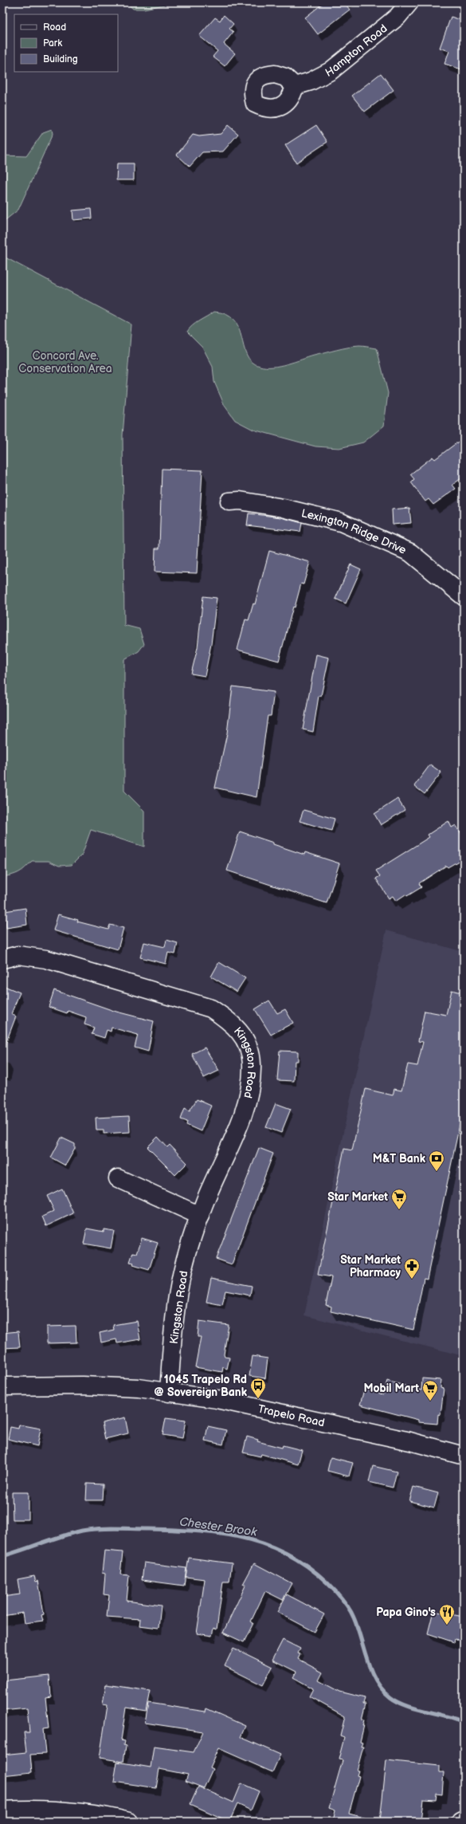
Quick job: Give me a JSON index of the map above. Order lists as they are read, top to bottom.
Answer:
{
  "streets": {
    "street": [
      "Hampton Road",
      "Lexington Ridge Drive",
      "Kingston Road",
      "Trapelo Road"
    ]
  },
  "crossings": [
    ["Kingston Road", "Trapelo Road"]
  ],
  "water": ["Chester Brook"],
  "parks": ["Concord Ave. Conservation Area"],
  "places": {
    "bank": ["M&T Bank"],
    "supermarket": ["Star Market", "Mobil Mart"],
    "pharmacy": ["Star Market Pharmacy"],
    "bus stop": ["1045 Trapelo Rd @ Sovereign Bank"],
    "restaurant": ["Papa Gino's"]
  },
  "legend": ["Road", "Park", "Building"]
}
